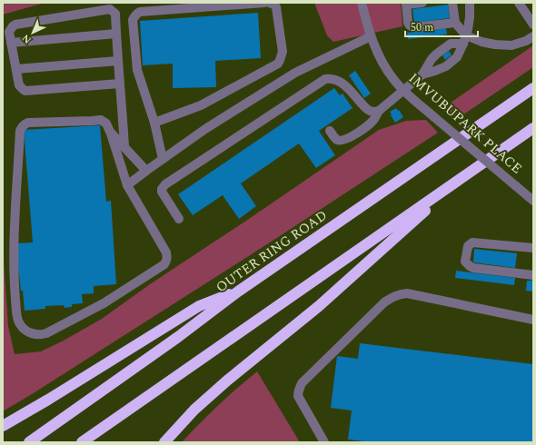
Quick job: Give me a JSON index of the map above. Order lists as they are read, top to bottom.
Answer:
{
  "streets": {
    "highway": ["OUTER RING ROAD"],
    "lane": ["IMVUBUPARK PLACE"]
  },
  "scale_bar": "50 m",
  "north": "bottom left"
}
